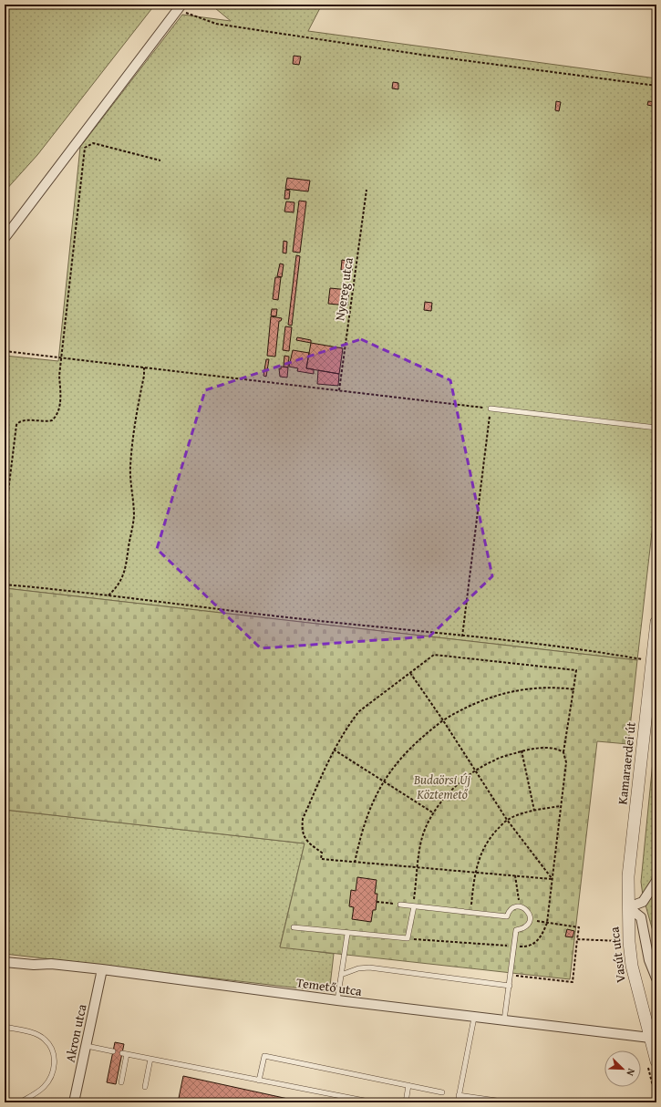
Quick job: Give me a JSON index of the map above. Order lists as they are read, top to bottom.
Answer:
{
  "streets": {
    "street": [
      "Kamaraerdei út",
      "Vasút utca",
      "Temető utca",
      "Akron utca"
    ],
    "path": ["Nyereg utca"]
  },
  "crossings": [
    ["Kamaraerdei út", "Vasút utca"],
    ["Vasút utca", "Temető utca"],
    ["Temető utca", "Akron utca"]
  ],
  "parks": ["Budaörsi Új Köztemető"],
  "north": "bottom right"
}
